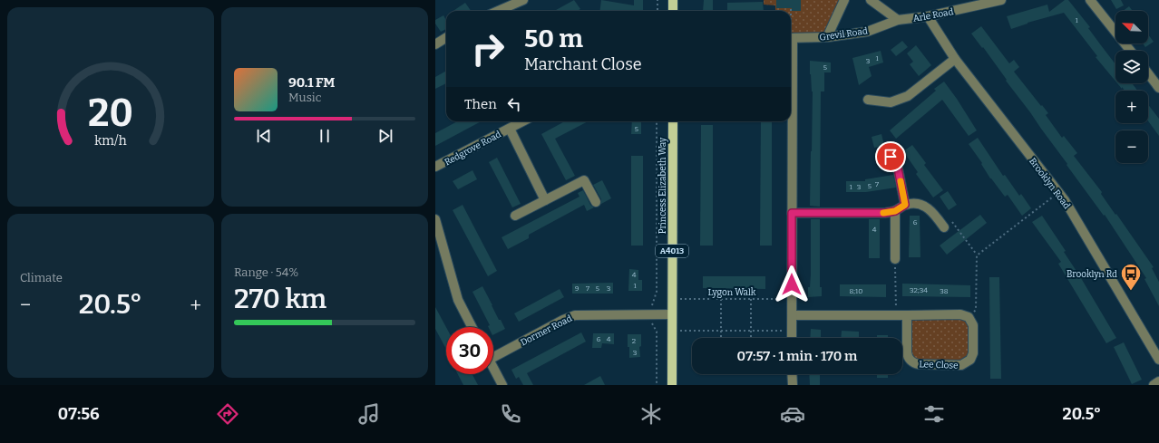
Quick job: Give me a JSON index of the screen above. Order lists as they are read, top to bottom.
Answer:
{
  "streets": {
    "main road": ["Princess Elizabeth Way", "A4013"],
    "street": [
      "Arle Road",
      "Grevil Road",
      "Redgrove Road",
      "Brooklyn Road",
      "Dormer Road",
      "Lee Close"
    ],
    "path": ["Lygon Walk"]
  },
  "crossings": [
    ["Arle Road", "Grevil Road"],
    ["Arle Road", "Brooklyn Road"],
    ["Princess Elizabeth Way", "Lygon Walk"],
    ["Princess Elizabeth Way", "Dormer Road"]
  ],
  "places": {
    "bus stop": ["Brooklyn Rd"]
  },
  "house_numbers": [
    "1",
    "1",
    "3",
    "5",
    "5",
    "7",
    "5",
    "1",
    "3",
    "6",
    "4",
    "4",
    "1",
    "9",
    "7",
    "5",
    "3",
    "32;34",
    "8;10",
    "38",
    "6",
    "4",
    "2",
    "3"
  ],
  "north": "top left",
  "page": {
    "map_buttons": ["+", "−"],
    "turn": ["50 m", "Marchant Close"],
    "song": ["90.1 FM", "Music"],
    "then": "Then",
    "tile": [
      "Climate",
      ["Range · 54%", "270 km"]
    ],
    "heat": ["−", "20.5°", "+"],
    "limit": "30",
    "trip": "07:57 · 1 min · 170 m",
    "tabs": ["07:56", "20.5°"],
    "gauge": ["20", "km/h"]
  }
}
